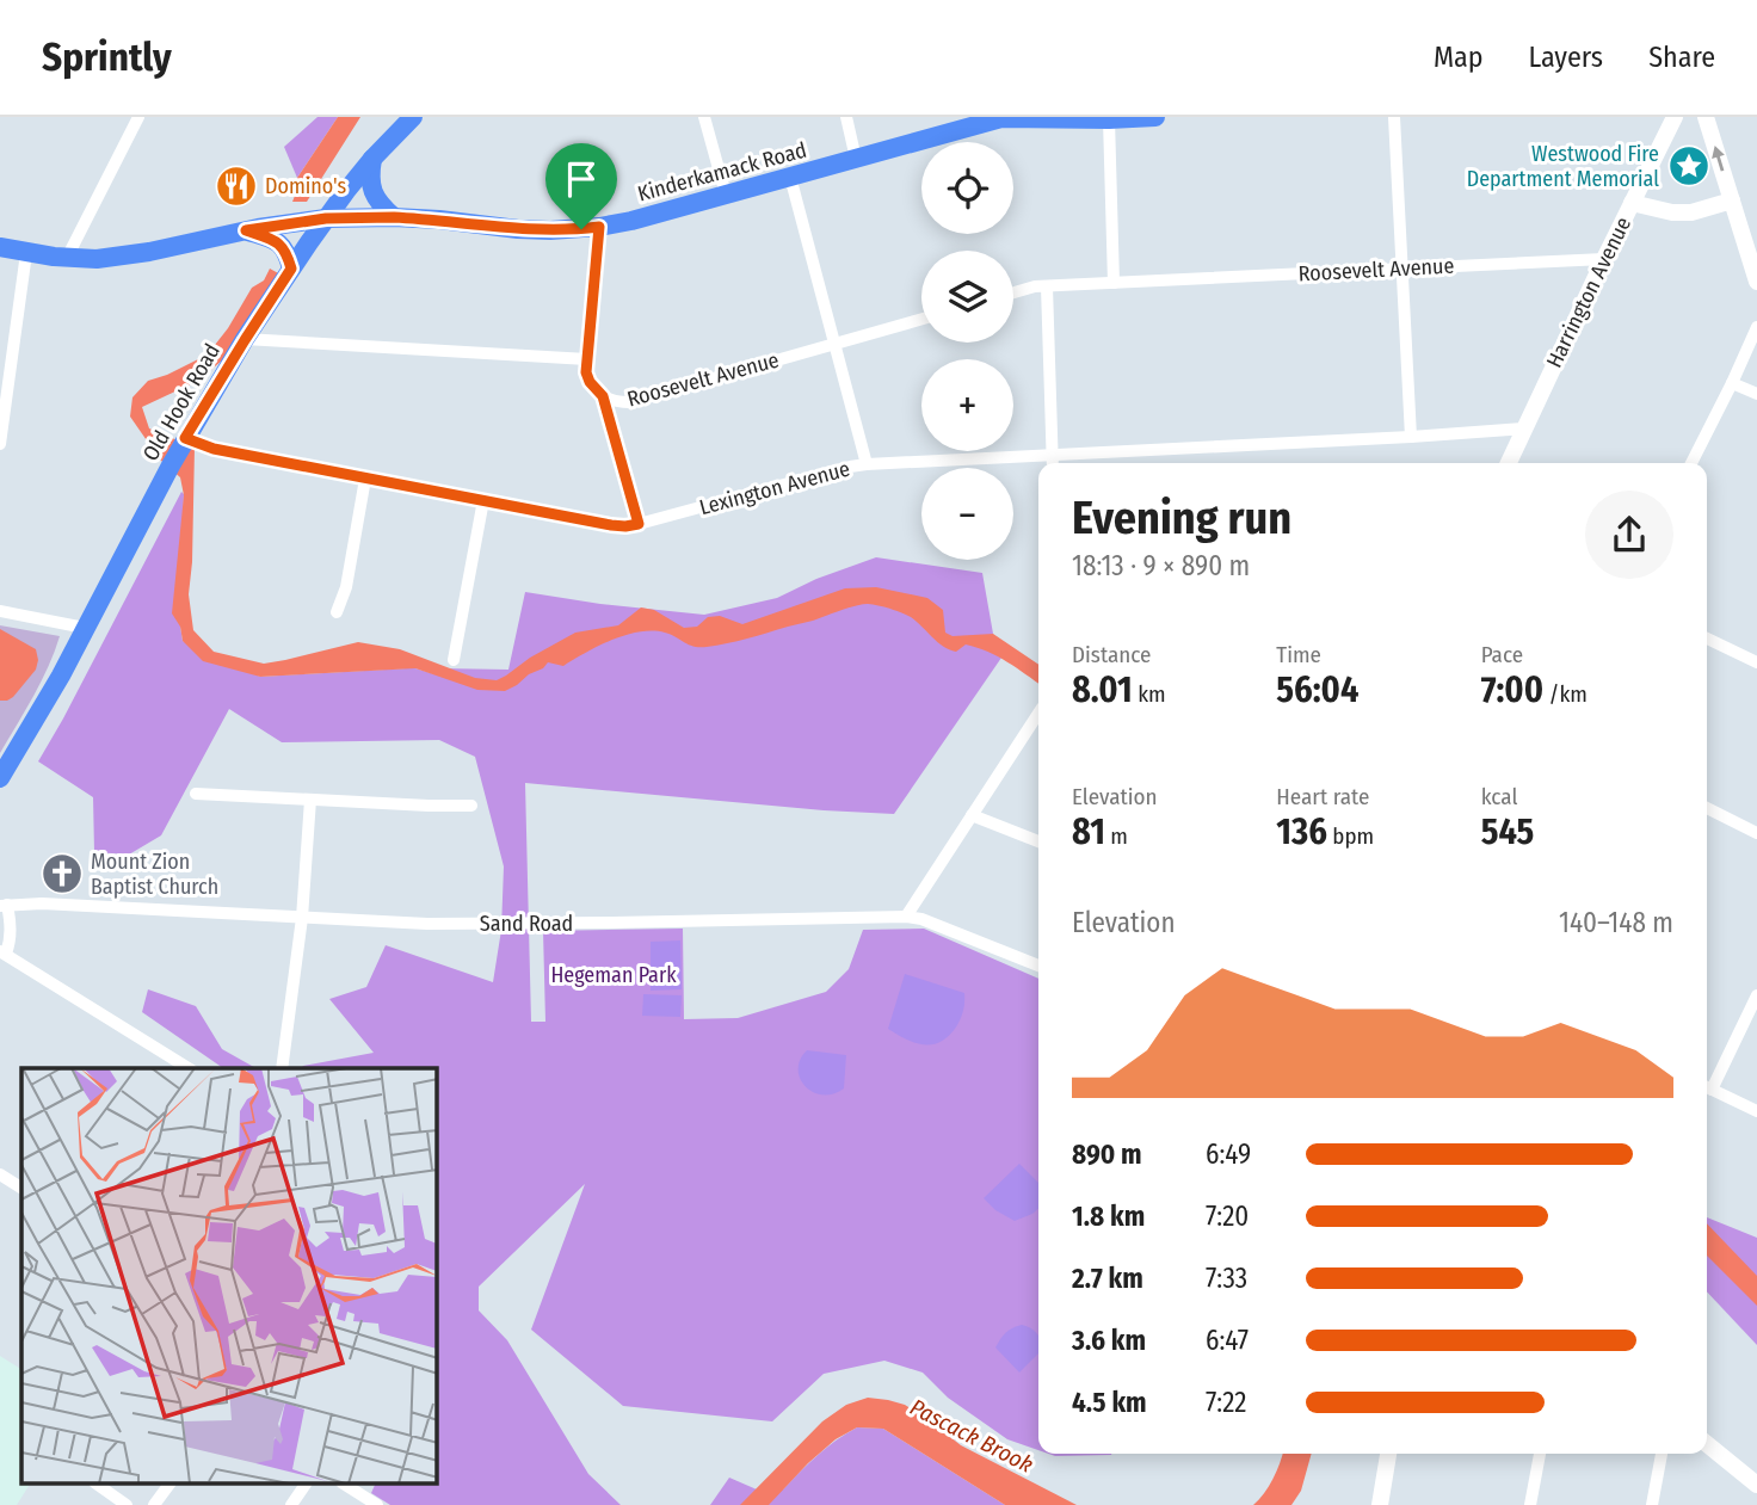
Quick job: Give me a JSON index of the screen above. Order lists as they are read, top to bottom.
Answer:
{
  "streets": {
    "main road": ["Kinderkamack Road", "Old Hook Road"],
    "street": [
      "Roosevelt Avenue",
      "Harrington Avenue",
      "Lexington Avenue",
      "Sand Road"
    ]
  },
  "crossings": [
    ["Kinderkamack Road", "Old Hook Road"],
    ["Roosevelt Avenue", "Harrington Avenue"],
    ["Harrington Avenue", "Lexington Avenue"],
    ["Old Hook Road", "Lexington Avenue"]
  ],
  "water": ["Pascack Brook"],
  "parks": ["Hegeman Park"],
  "places": {
    "place": ["Westwood Fire Department Memorial"],
    "restaurant": ["Domino's"],
    "church": ["Mount Zion Baptist Church"]
  },
  "page": {
    "header": "Sprintly",
    "nav": ["Map", "Layers", "Share"],
    "map_buttons": ["+", "−"],
    "heading": ["Evening run", "18:13 · 9 × 890 m"],
    "stats": [
      ["Distance", "8.01 km"],
      ["Time", "56:04"],
      ["Pace", "7:00 /km"],
      ["Elevation", "81 m"],
      ["Heart rate", "136 bpm"],
      ["kcal", "545"]
    ],
    "chart": ["Elevation", "140–148 m"],
    "list": [
      {
        "name": "890 m",
        "note": "6:49"
      },
      {
        "name": "1.8 km",
        "note": "7:20"
      },
      {
        "name": "2.7 km",
        "note": "7:33"
      },
      {
        "name": "3.6 km",
        "note": "6:47"
      },
      {
        "name": "4.5 km",
        "note": "7:22"
      }
    ]
  }
}
